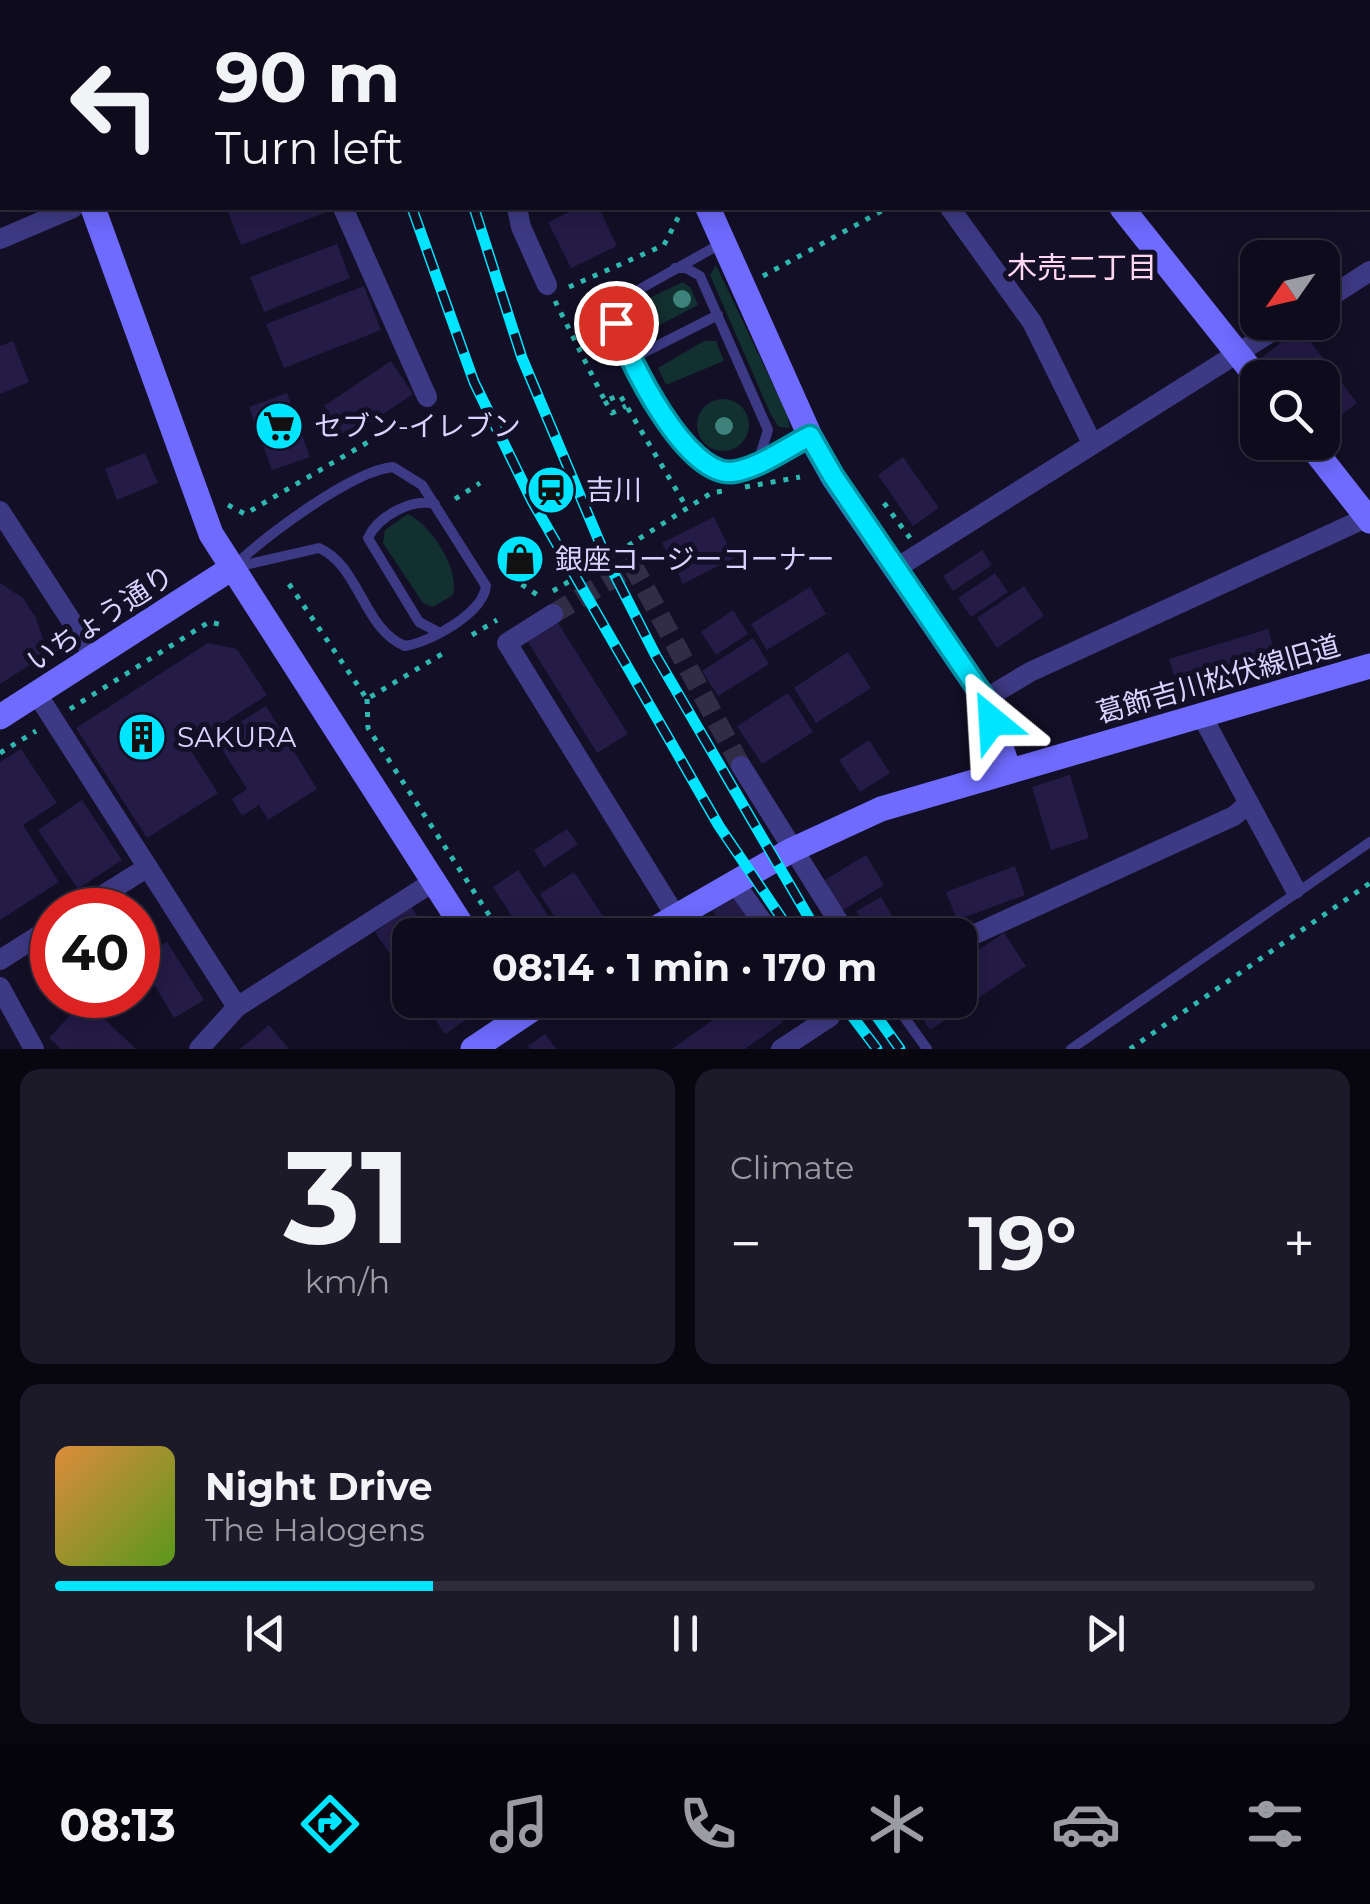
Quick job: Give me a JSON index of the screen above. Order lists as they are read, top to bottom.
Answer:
{
  "streets": {
    "street": ["いちょう通り", "葛飾吉川松伏線旧道"]
  },
  "districts": ["木売二丁目"],
  "places": {
    "supermarket": ["セブン-イレブン"],
    "station": ["吉川"],
    "shop": ["銀座コージーコーナー"],
    "building": ["SAKURA"]
  },
  "north": "bottom left",
  "page": {
    "turn": ["90 m", "Turn left"],
    "limit": "40",
    "trip": "08:14 · 1 min · 170 m",
    "tile": [
      ["31", "km/h"],
      "Climate"
    ],
    "heat": ["−", "19°", "+"],
    "song": ["Night Drive", "The Halogens"],
    "tabs": "08:13"
  }
}
